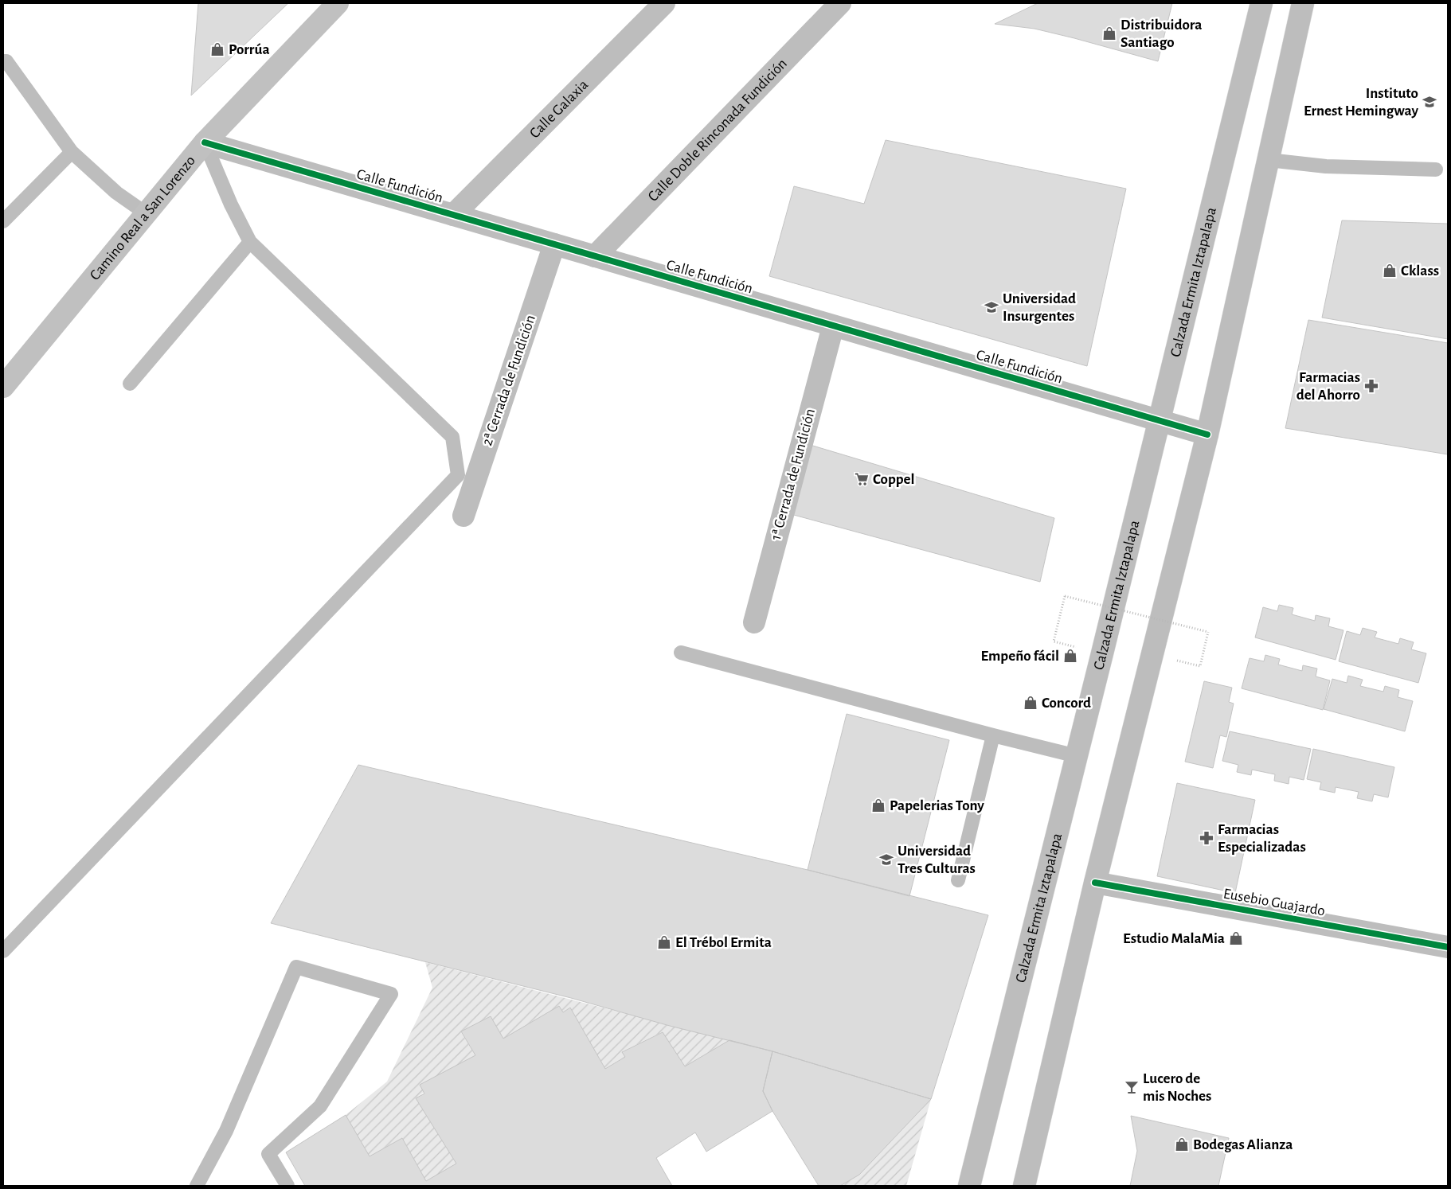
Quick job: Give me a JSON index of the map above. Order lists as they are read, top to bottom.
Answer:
{
  "streets": {
    "main road": ["Camino Real a San Lorenzo"],
    "street": [
      "Calle Galaxia",
      "Calle Doble Rinconada Fundición",
      "Calle Fundición",
      "Calzada Ermita Iztapalapa",
      "2ª Cerrada de Fundición",
      "1ª Cerrada de Fundición",
      "Eusebio Guajardo"
    ]
  },
  "crossings": [
    ["Calle Galaxia", "Calle Fundición"],
    ["Calle Doble Rinconada Fundición", "Calle Fundición"],
    ["Calle Fundición", "Camino Real a San Lorenzo"],
    ["Calle Fundición", "Calzada Ermita Iztapalapa"],
    ["Calle Fundición", "2ª Cerrada de Fundición"],
    ["Calle Fundición", "1ª Cerrada de Fundición"]
  ],
  "places": {
    "shop": [
      "Distribuidora Santiago",
      "Porrúa",
      "Cklass",
      "Empeño fácil",
      "Concord",
      "Papelerias Tony",
      "Estudio MalaMia",
      "El Trébol Ermita",
      "Bodegas Alianza"
    ],
    "school or university": ["Instituto Ernest Hemingway", "Universidad Insurgentes", "Universidad Tres Culturas"],
    "pharmacy": ["Farmacias del Ahorro", "Farmacias Especializadas"],
    "supermarket": ["Coppel"],
    "bar": ["Lucero de mis Noches"]
  }
}
